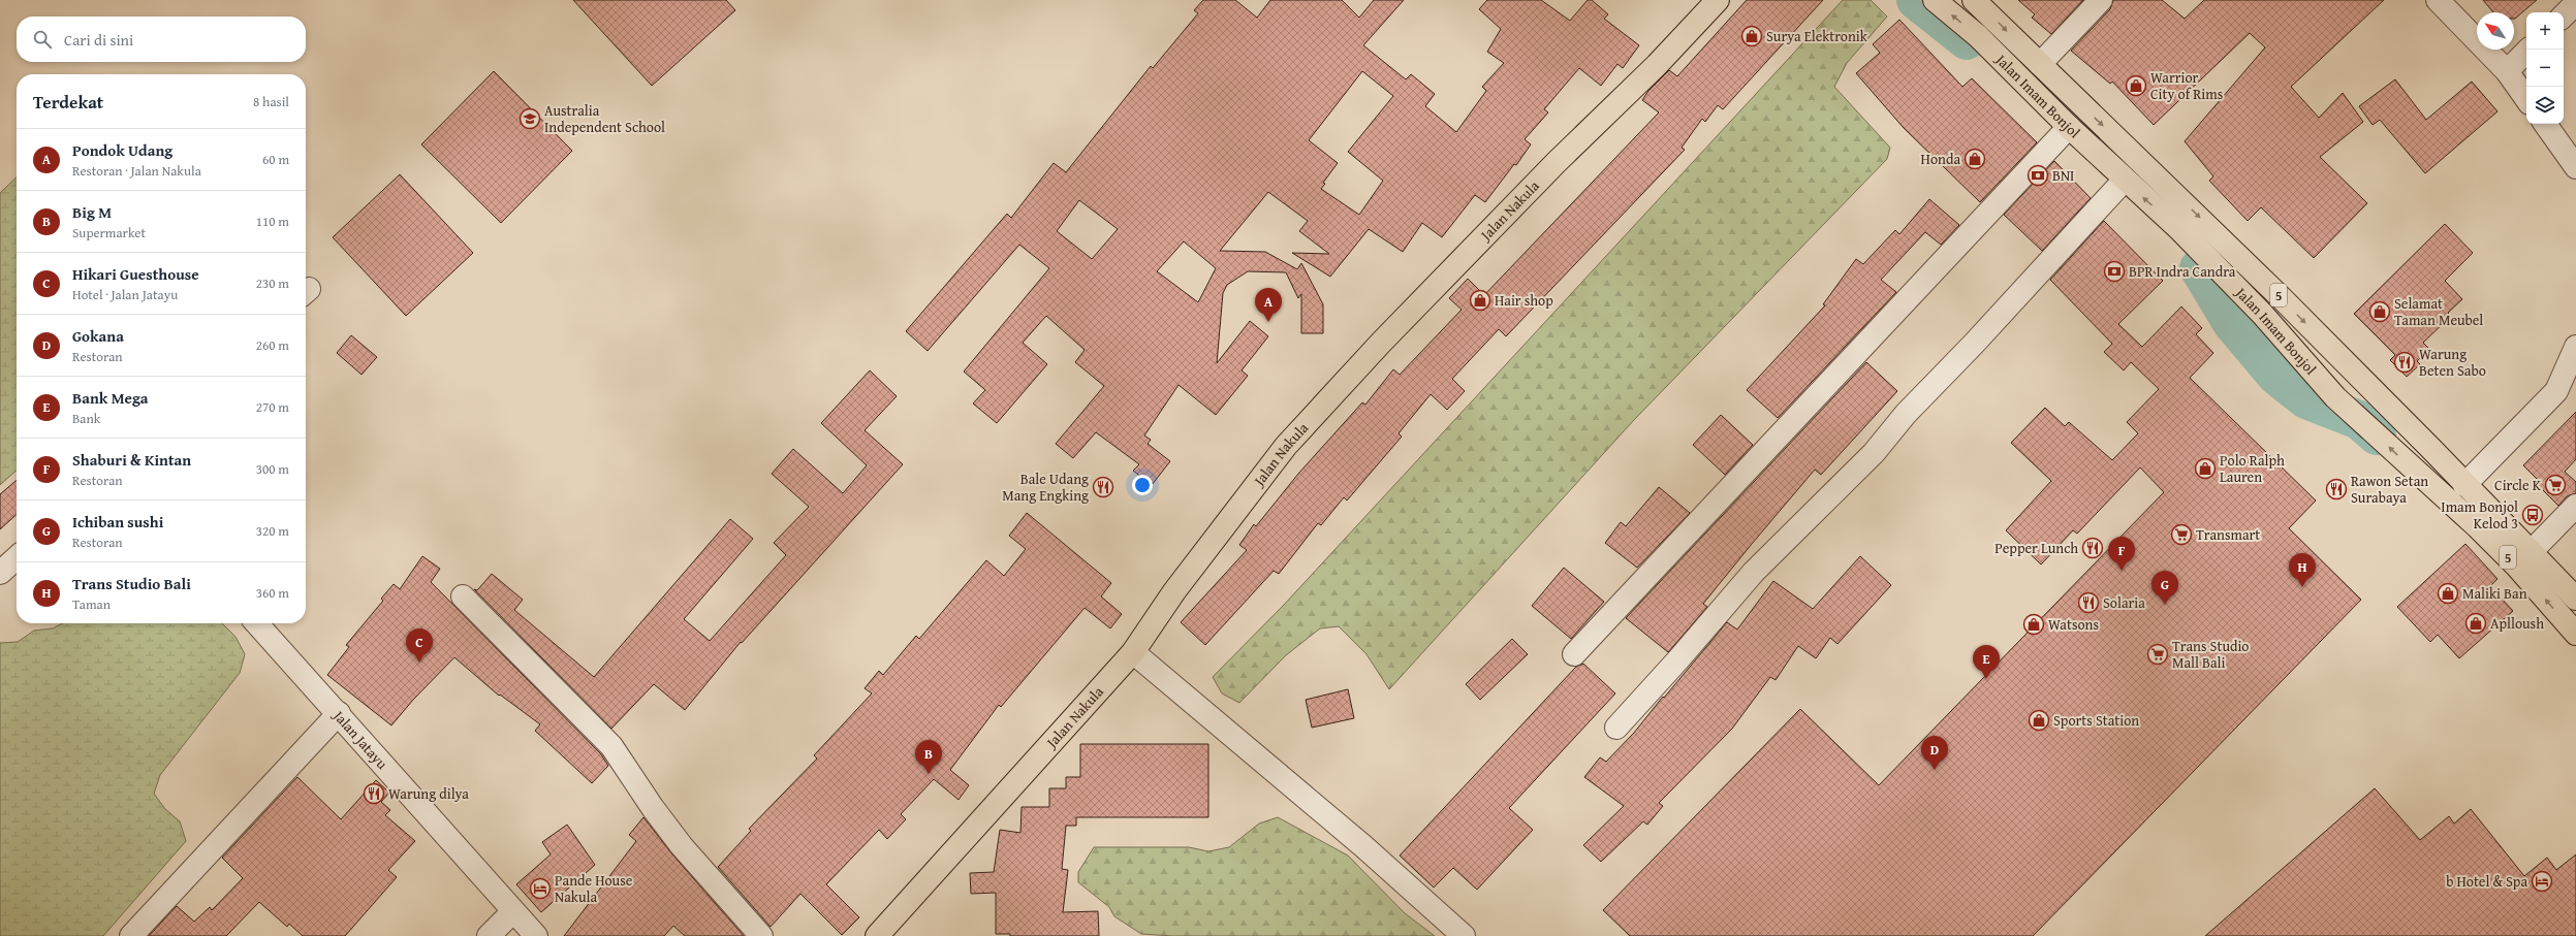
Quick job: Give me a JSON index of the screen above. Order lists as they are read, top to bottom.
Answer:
{
  "streets": {
    "main road": ["Jalan Imam Bonjol", "Jalan Nakula", "5"],
    "street": ["Jalan Jatayu"]
  },
  "places": {
    "shop": [
      "Surya Elektronik",
      "Warrior City of Rims",
      "Honda",
      "Hair shop",
      "Selamat Taman Meubel",
      "Polo Ralph Lauren",
      "Maliki Ban",
      "Aplloush",
      "Watsons",
      "Sports Station"
    ],
    "school or university": ["Australia Independent School"],
    "bank": ["BNI", "BPR Indra Candra"],
    "restaurant": [
      "Warung Beten Sabo",
      "Bale Udang Mang Engking",
      "Rawon Setan Surabaya",
      "Pepper Lunch",
      "Solaria",
      "Warung dilya"
    ],
    "supermarket": ["Circle K", "Transmart", "Trans Studio Mall Bali"],
    "bus stop": ["Imam Bonjol Kelod 3"],
    "hotel": ["b Hotel & Spa", "Pande House Nakula"]
  },
  "north": "top left",
  "page": {
    "map_buttons": ["+", "−"],
    "search": "Cari di sini",
    "heading": ["Terdekat", "8 hasil"],
    "list": [
      {
        "mark": "A",
        "name": "Pondok Udang",
        "note": "Restoran · Jalan Nakula",
        "value": "60 m"
      },
      {
        "mark": "B",
        "name": "Big M",
        "note": "Supermarket",
        "value": "110 m"
      },
      {
        "mark": "C",
        "name": "Hikari Guesthouse",
        "note": "Hotel · Jalan Jatayu",
        "value": "230 m"
      },
      {
        "mark": "D",
        "name": "Gokana",
        "note": "Restoran",
        "value": "260 m"
      },
      {
        "mark": "E",
        "name": "Bank Mega",
        "note": "Bank",
        "value": "270 m"
      },
      {
        "mark": "F",
        "name": "Shaburi & Kintan",
        "note": "Restoran",
        "value": "300 m"
      },
      {
        "mark": "G",
        "name": "Ichiban sushi",
        "note": "Restoran",
        "value": "320 m"
      },
      {
        "mark": "H",
        "name": "Trans Studio Bali",
        "note": "Taman",
        "value": "360 m"
      }
    ],
    "pins": [
      "A",
      "F",
      "H",
      "G",
      "C",
      "E",
      "D",
      "B"
    ]
  }
}
